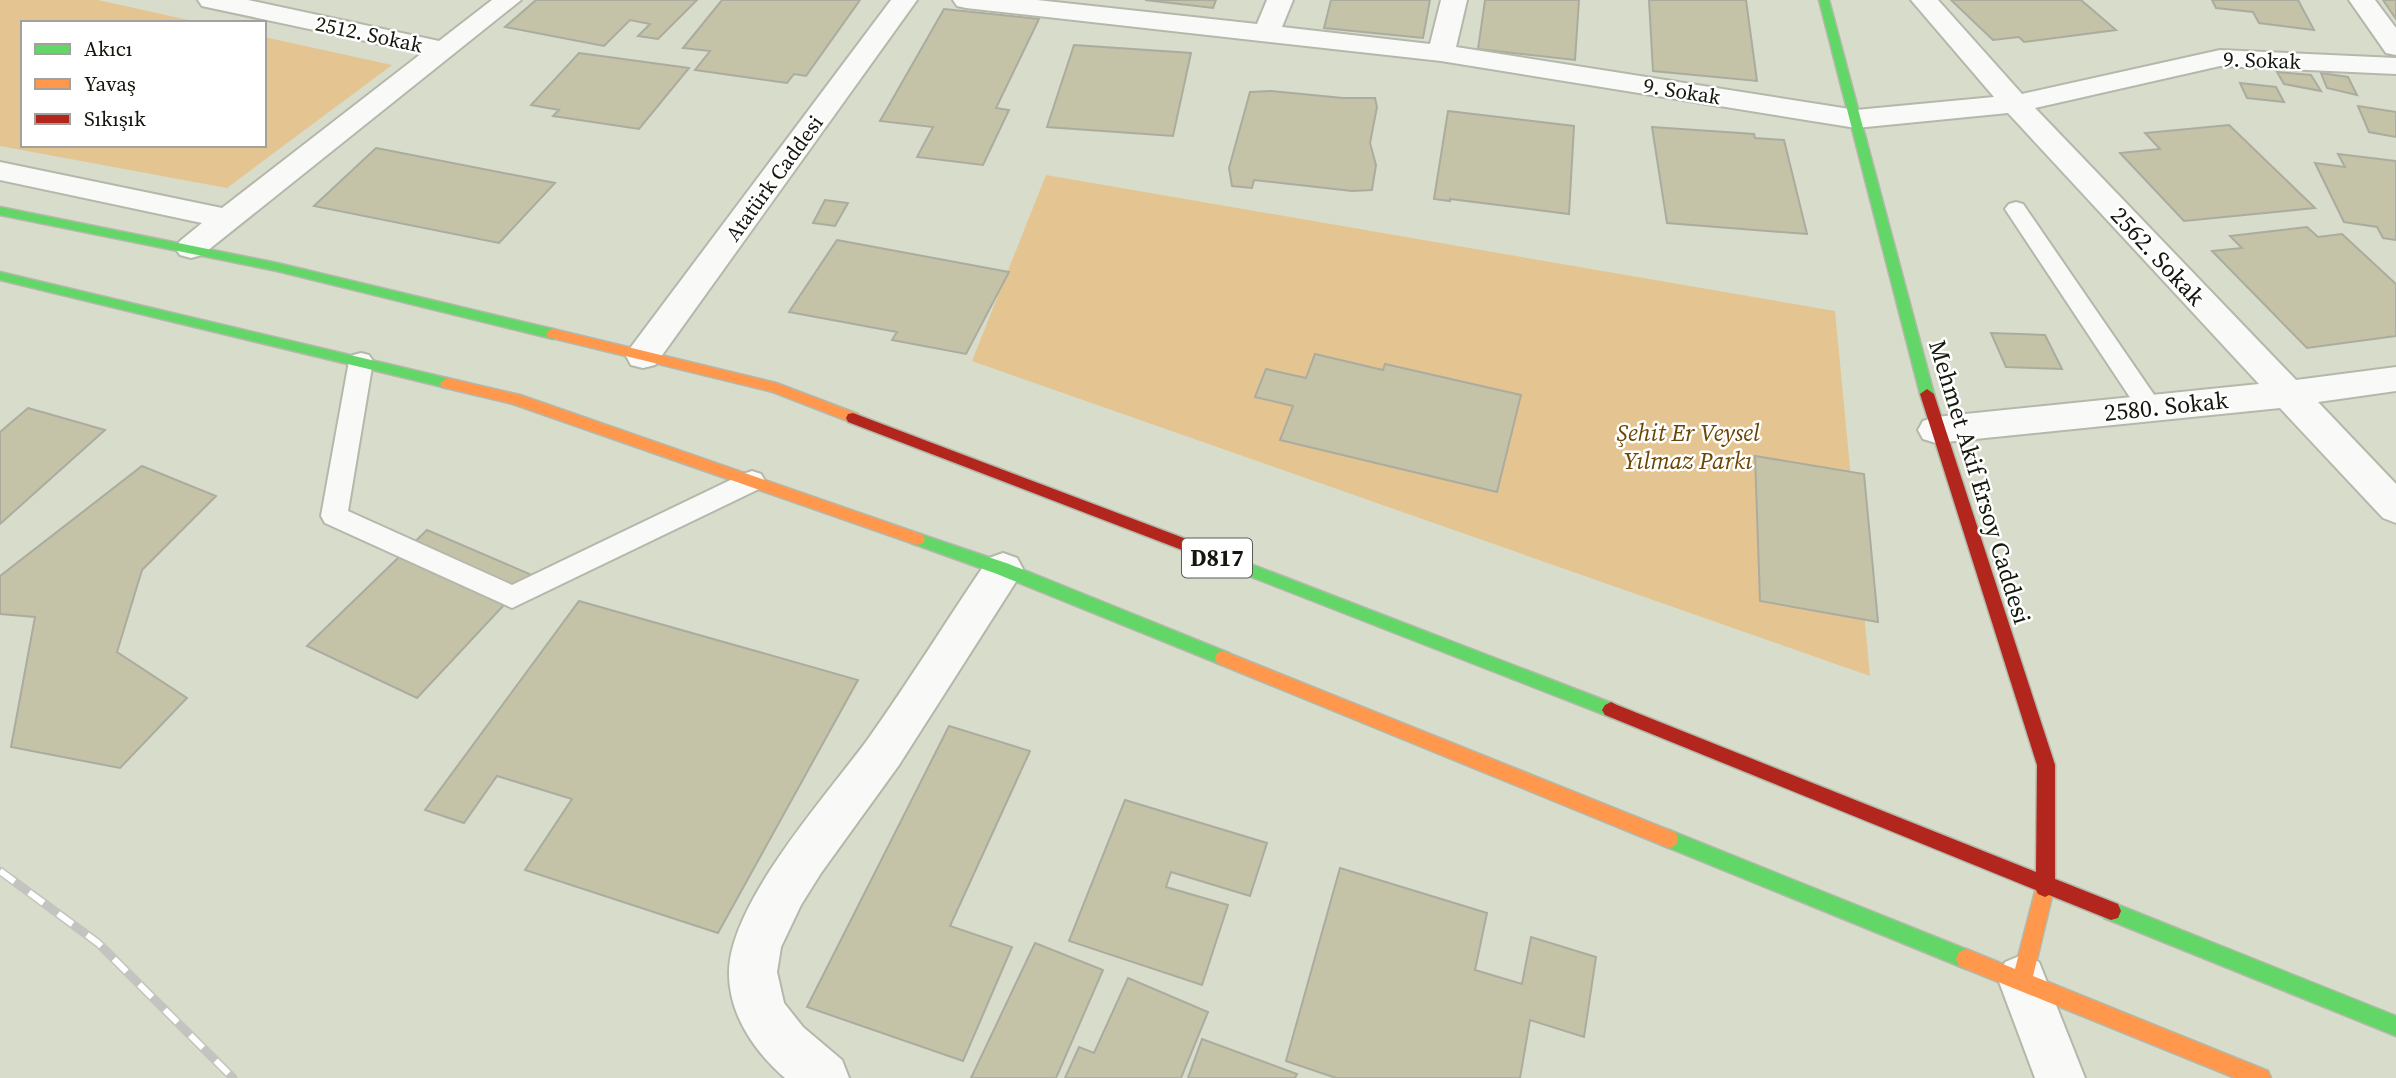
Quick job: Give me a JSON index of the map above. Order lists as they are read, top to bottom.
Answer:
{
  "streets": {
    "main road": ["Mehmet Akif Ersoy Caddesi", "D817"],
    "street": [
      "2512. Sokak",
      "9. Sokak",
      "Atatürk Caddesi",
      "2562. Sokak",
      "2580. Sokak"
    ]
  },
  "crossings": [
    ["9. Sokak", "2562. Sokak"],
    ["9. Sokak", "Mehmet Akif Ersoy Caddesi"],
    ["Atatürk Caddesi", "D817"],
    ["2562. Sokak", "2580. Sokak"],
    ["2580. Sokak", "Mehmet Akif Ersoy Caddesi"],
    ["Mehmet Akif Ersoy Caddesi", "D817"]
  ],
  "parks": ["Şehit Er Veysel Yılmaz Parkı"],
  "legend": ["Akıcı", "Yavaş", "Sıkışık"]
}
